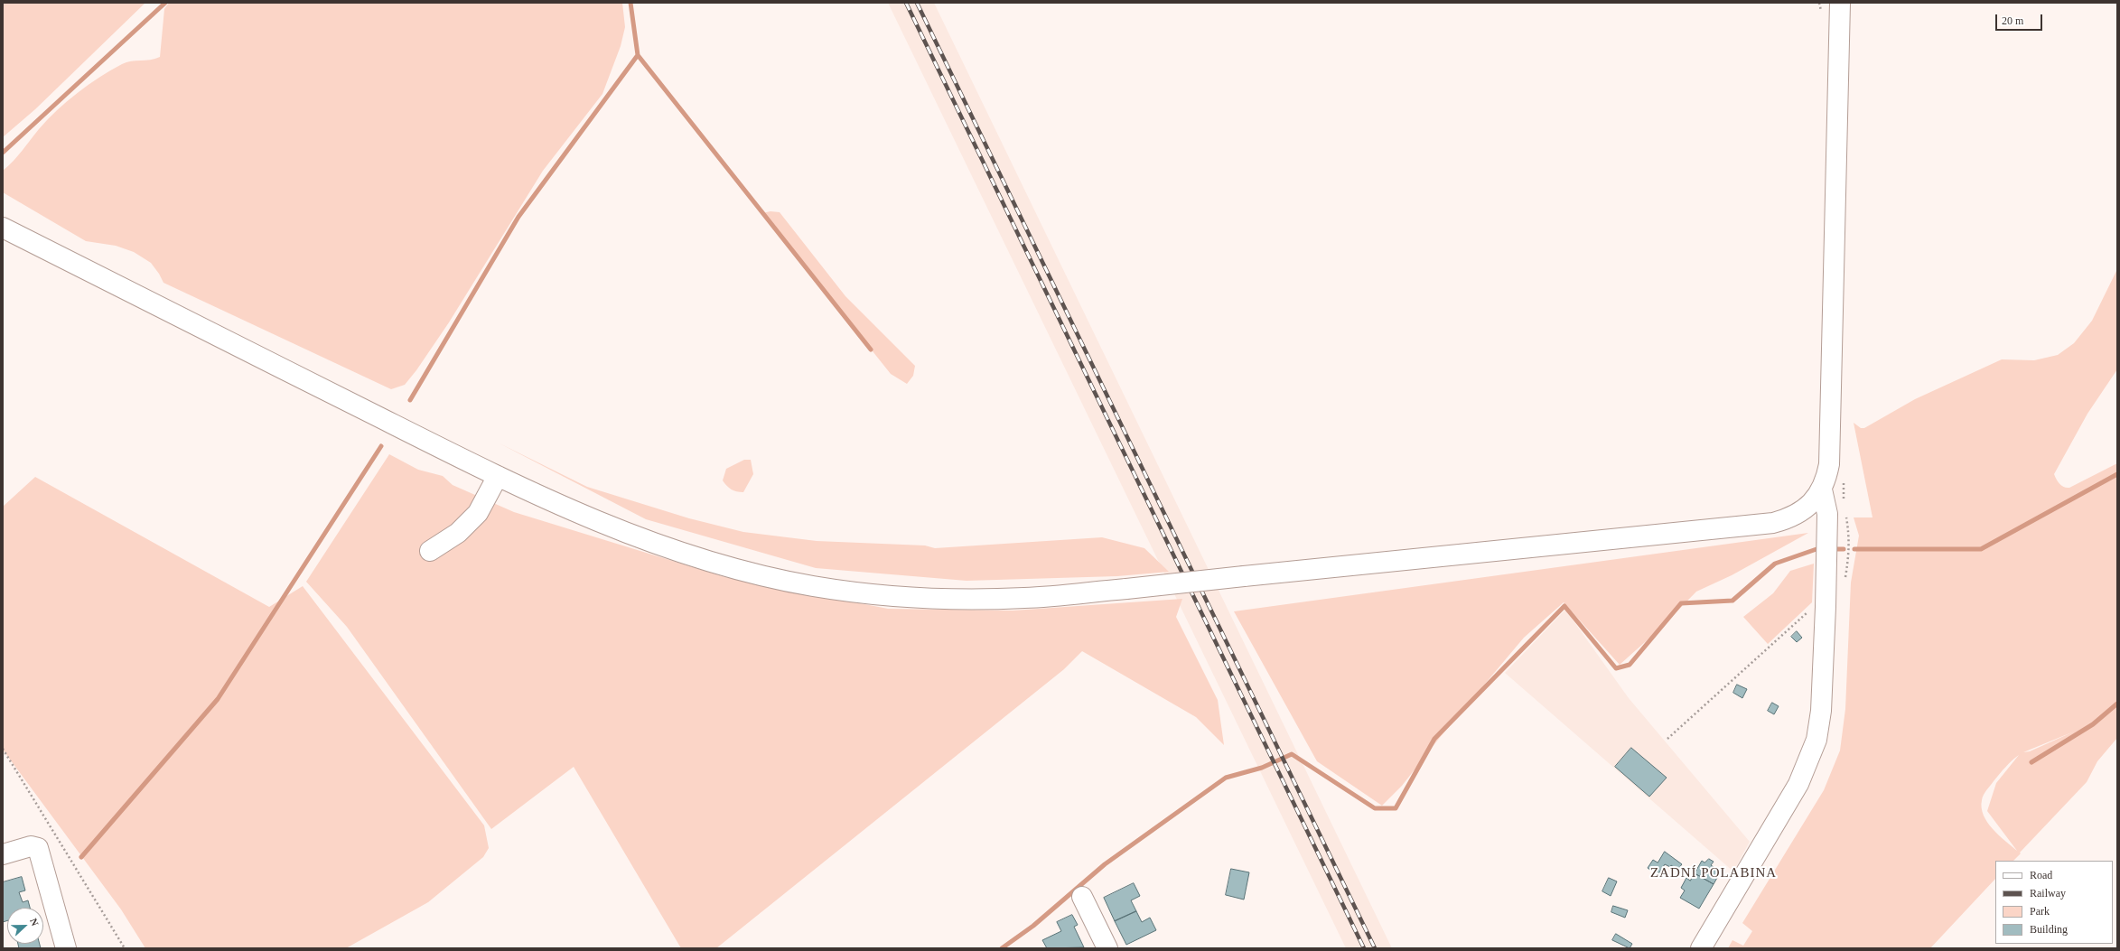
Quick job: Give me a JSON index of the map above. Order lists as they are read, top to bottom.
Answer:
{
  "districts": ["ZADNÍ POLABINA"],
  "legend": [
    "Road",
    "Railway",
    "Park",
    "Building"
  ],
  "scale_bar": "20 m",
  "north": "right"
}
